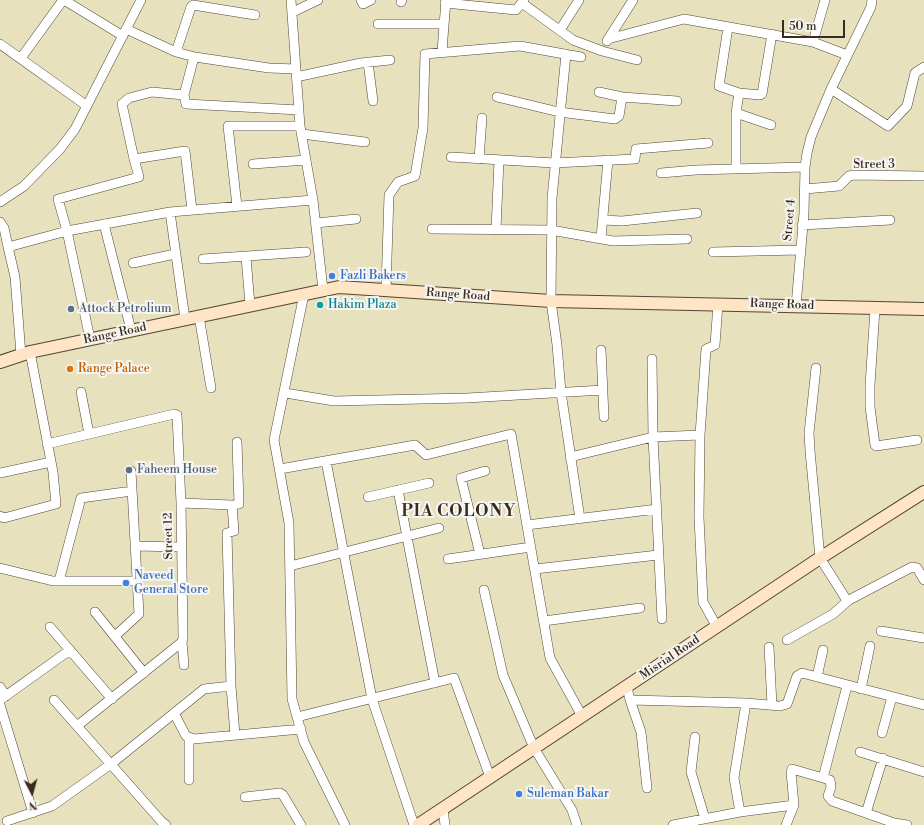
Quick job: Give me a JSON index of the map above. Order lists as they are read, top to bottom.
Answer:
{
  "streets": {
    "main road": ["Range Road", "Misrial Road"],
    "street": ["Street 3", "Street 4", "Street 12"]
  },
  "crossings": [
    ["Street 3", "Street 4"],
    ["Street 4", "Range Road"]
  ],
  "districts": ["PIA COLONY"],
  "places": [
    "Fazli Bakers",
    "Hakim Plaza",
    "Attock Petrolium",
    "Range Palace",
    "Faheem House",
    "Naveed General Store",
    "Suleman Bakar"
  ],
  "scale_bar": "50 m",
  "north": "bottom"
}
